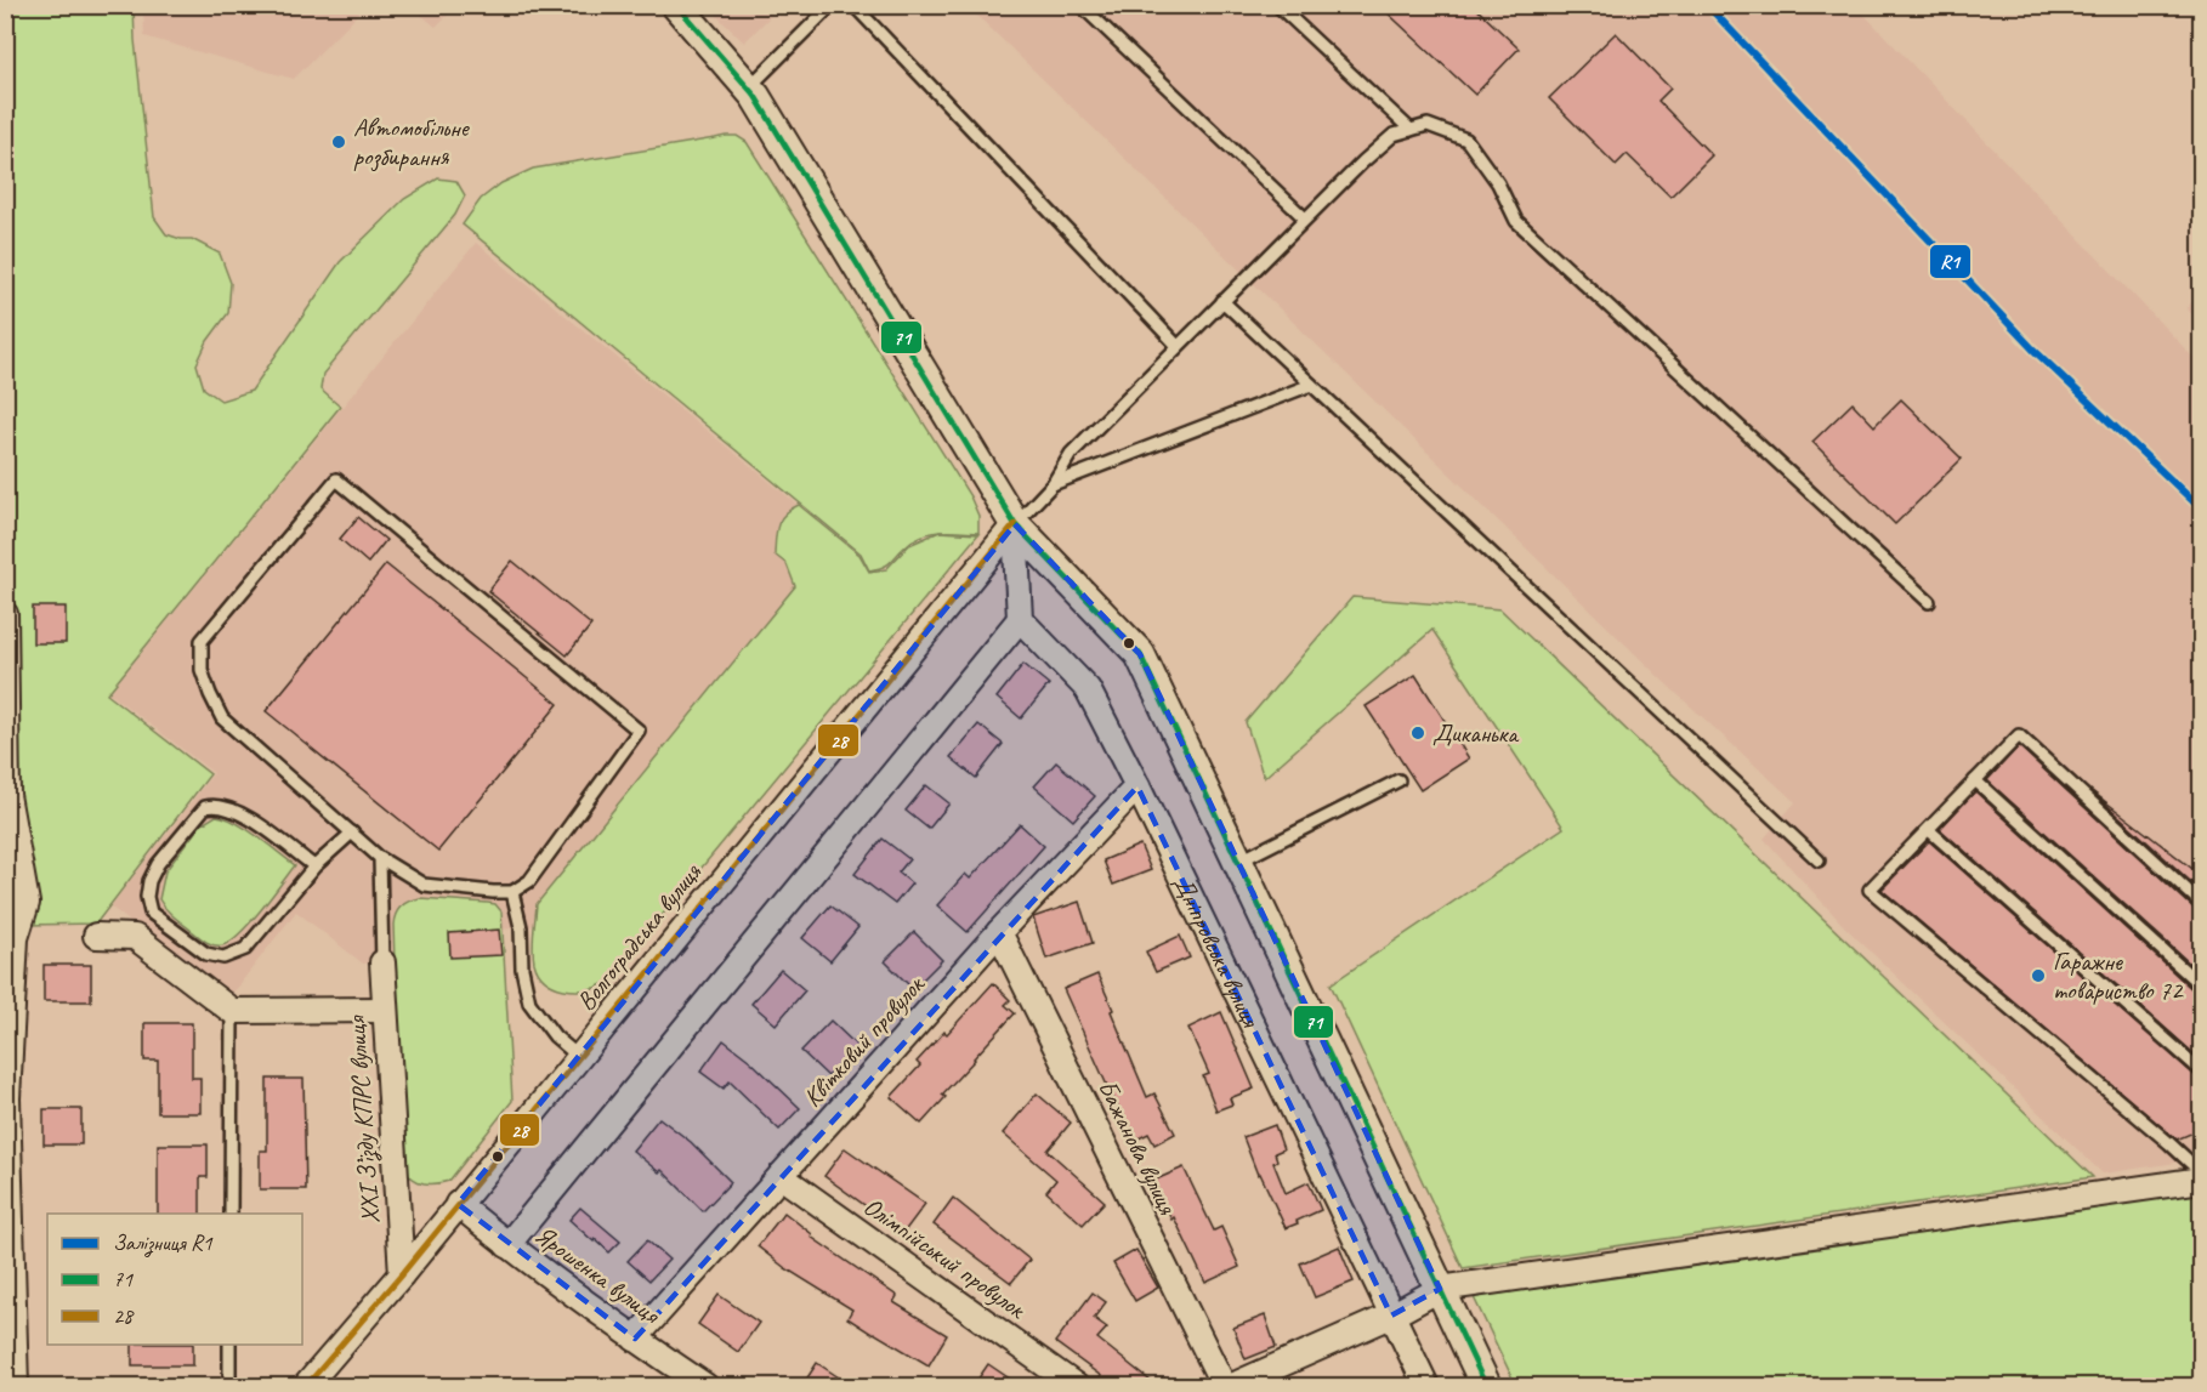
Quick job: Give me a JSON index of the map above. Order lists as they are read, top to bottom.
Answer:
{
  "streets": {
    "street": [
      "Волгоградська вулиця",
      "Дніпровська вулиця",
      "Квітковий провулок",
      "XXI З’їзду КПРС вулиця",
      "Бажанова вулиця",
      "Олімпійський провулок",
      "Ярошенка вулиця"
    ]
  },
  "crossings": [
    ["Волгоградська вулиця", "XXI З’їзду КПРС вулиця"],
    ["Волгоградська вулиця", "Ярошенка вулиця"],
    ["Дніпровська вулиця", "Квітковий провулок"],
    ["Квітковий провулок", "Бажанова вулиця"],
    ["Квітковий провулок", "Олімпійський провулок"],
    ["Квітковий провулок", "Ярошенка вулиця"]
  ],
  "places": ["Автомобільне розбирання", "Диканька", "Гаражне товариство 72"],
  "lines": ["rail line R1", "transit line 71", "transit line 28"],
  "legend": ["Залізниця R1", "71", "28"]
}
